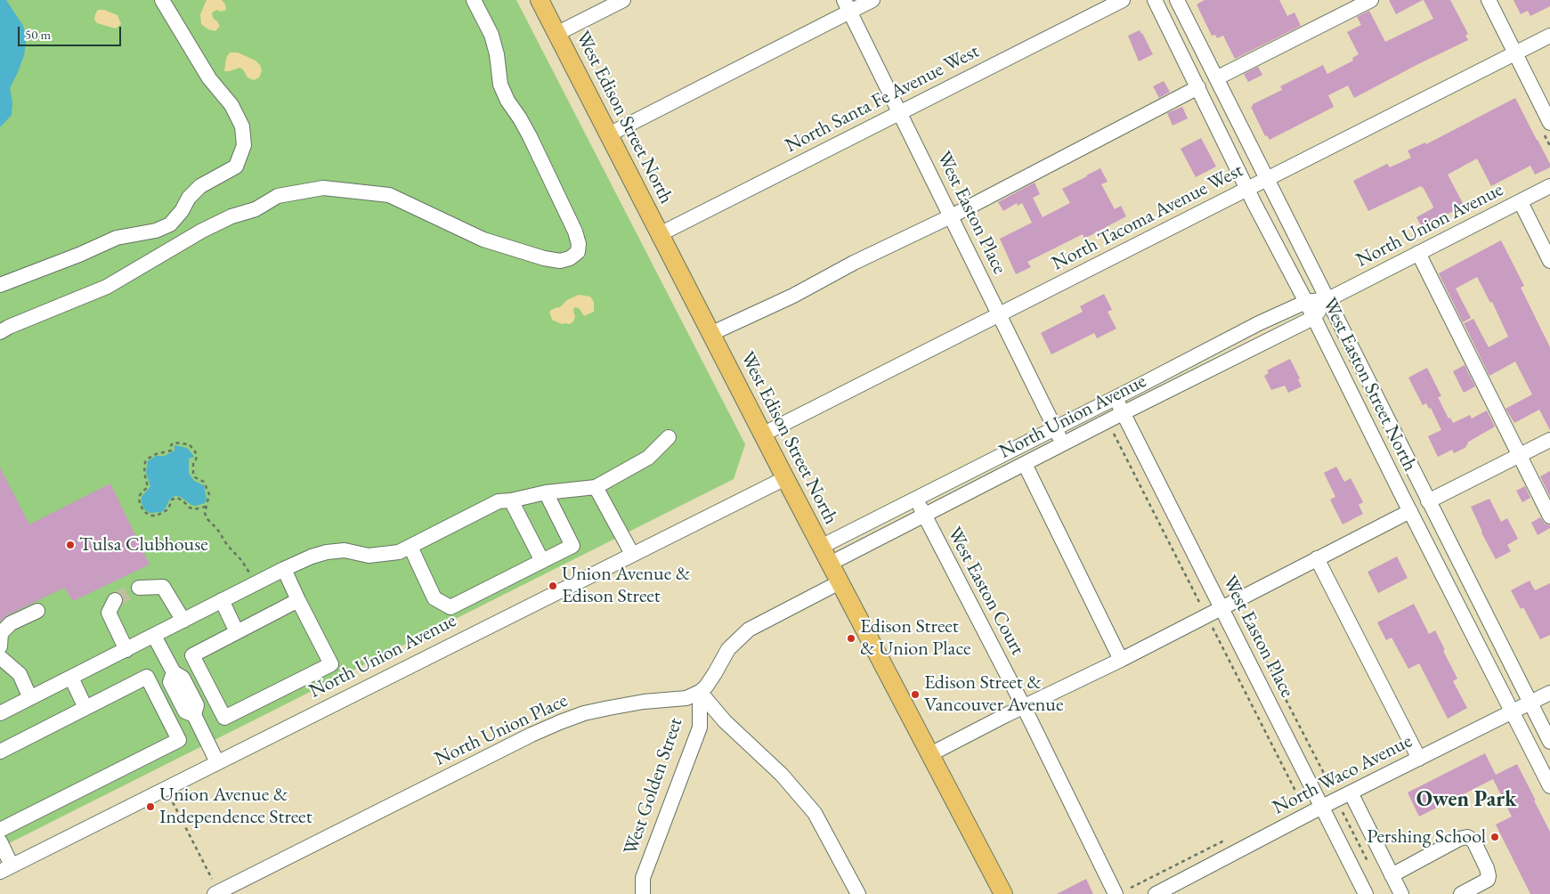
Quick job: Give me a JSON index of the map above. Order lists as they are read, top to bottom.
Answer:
{
  "streets": {
    "main road": ["West Edison Street North"],
    "street": [
      "North Santa Fe Avenue West",
      "West Easton Place",
      "North Tacoma Avenue West",
      "North Union Avenue",
      "West Easton Street North",
      "West Easton Court",
      "North Union Place",
      "North Waco Avenue",
      "West Golden Street"
    ]
  },
  "crossings": [
    ["North Santa Fe Avenue West", "West Edison Street North"],
    ["North Santa Fe Avenue West", "West Easton Place"],
    ["West Edison Street North", "North Tacoma Avenue West"],
    ["West Edison Street North", "North Union Avenue"],
    ["West Easton Place", "North Tacoma Avenue West"],
    ["West Easton Place", "North Union Avenue"],
    ["West Easton Place", "North Waco Avenue"],
    ["North Tacoma Avenue West", "West Easton Street North"],
    ["North Union Avenue", "West Easton Street North"],
    ["North Union Avenue", "West Easton Court"],
    ["West Easton Street North", "North Waco Avenue"],
    ["North Union Place", "West Golden Street"]
  ],
  "districts": ["Owen Park"],
  "places": [
    "Tulsa Clubhouse",
    "Union Avenue & Edison Street",
    "Edison Street & Union Place",
    "Edison Street & Vancouver Avenue",
    "Union Avenue & Independence Street",
    "Pershing School"
  ],
  "scale_bar": "50 m"
}
